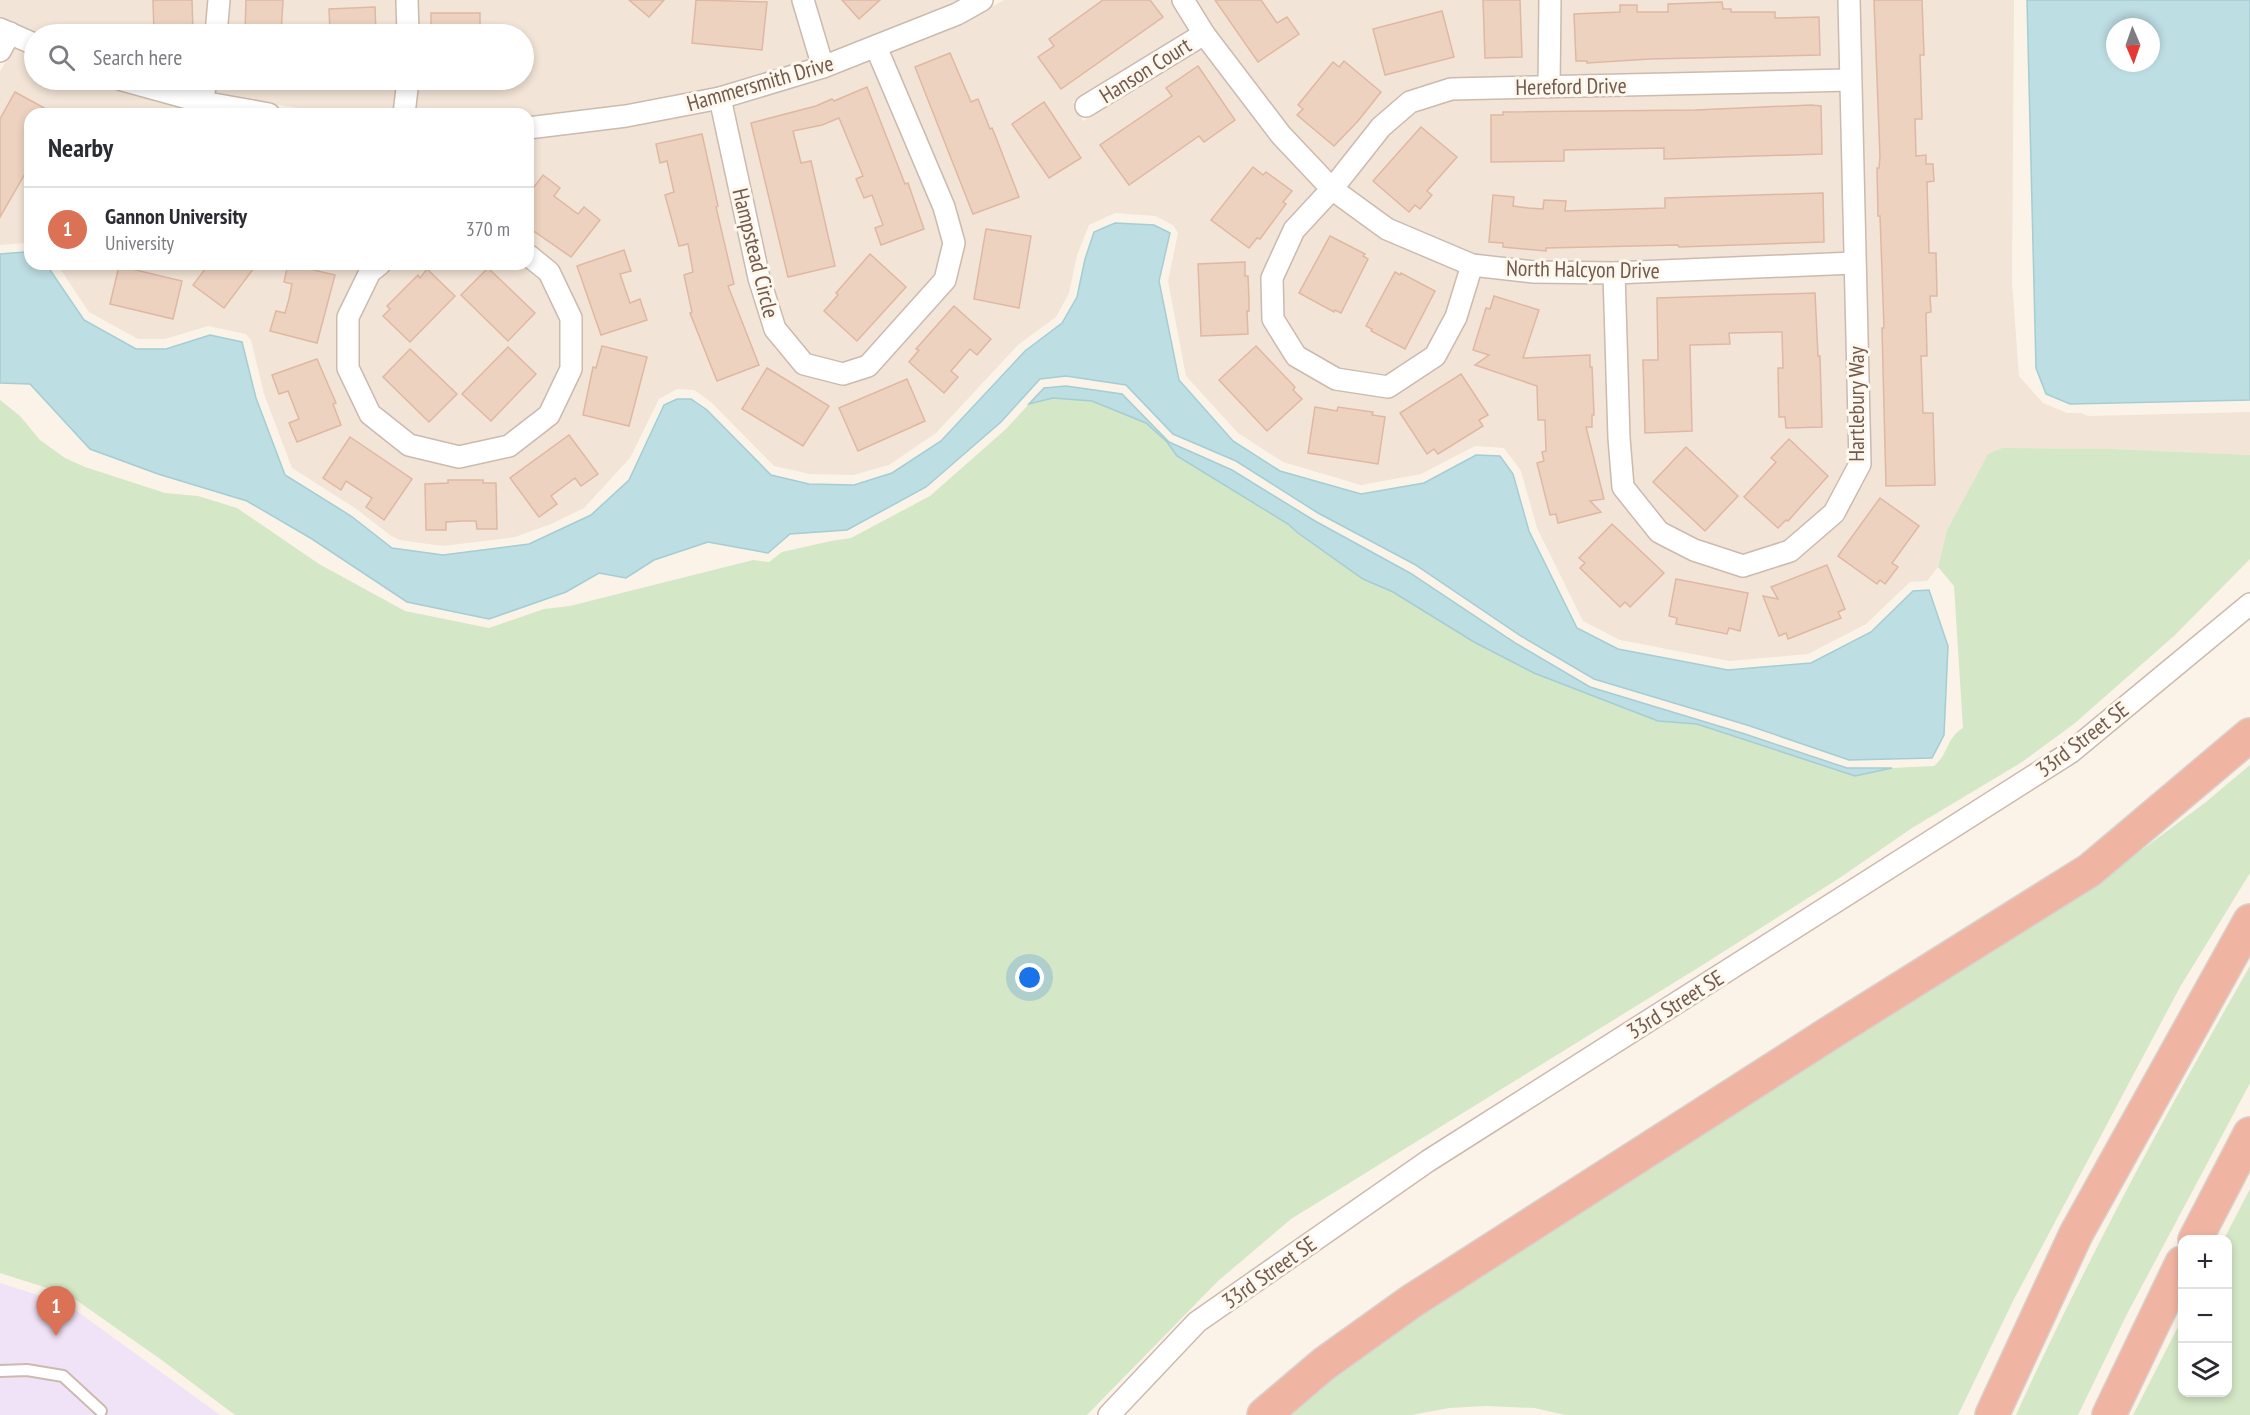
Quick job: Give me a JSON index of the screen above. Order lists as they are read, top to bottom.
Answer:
{
  "streets": {
    "street": [
      "Hanson Court",
      "Hammersmith Drive",
      "Hereford Drive",
      "Hampstead Circle",
      "North Halcyon Drive",
      "Hartlebury Way",
      "33rd Street SE"
    ]
  },
  "crossings": [
    ["Hammersmith Drive", "Hampstead Circle"],
    ["Hereford Drive", "North Halcyon Drive"],
    ["Hereford Drive", "Hartlebury Way"],
    ["North Halcyon Drive", "Hartlebury Way"]
  ],
  "north": "bottom",
  "page": {
    "search": "Search here",
    "heading": "Nearby",
    "list": [
      {
        "mark": "1",
        "name": "Gannon University",
        "note": "University",
        "value": "370 m"
      }
    ],
    "map_buttons": ["+", "−"],
    "pins": "1"
  }
}
